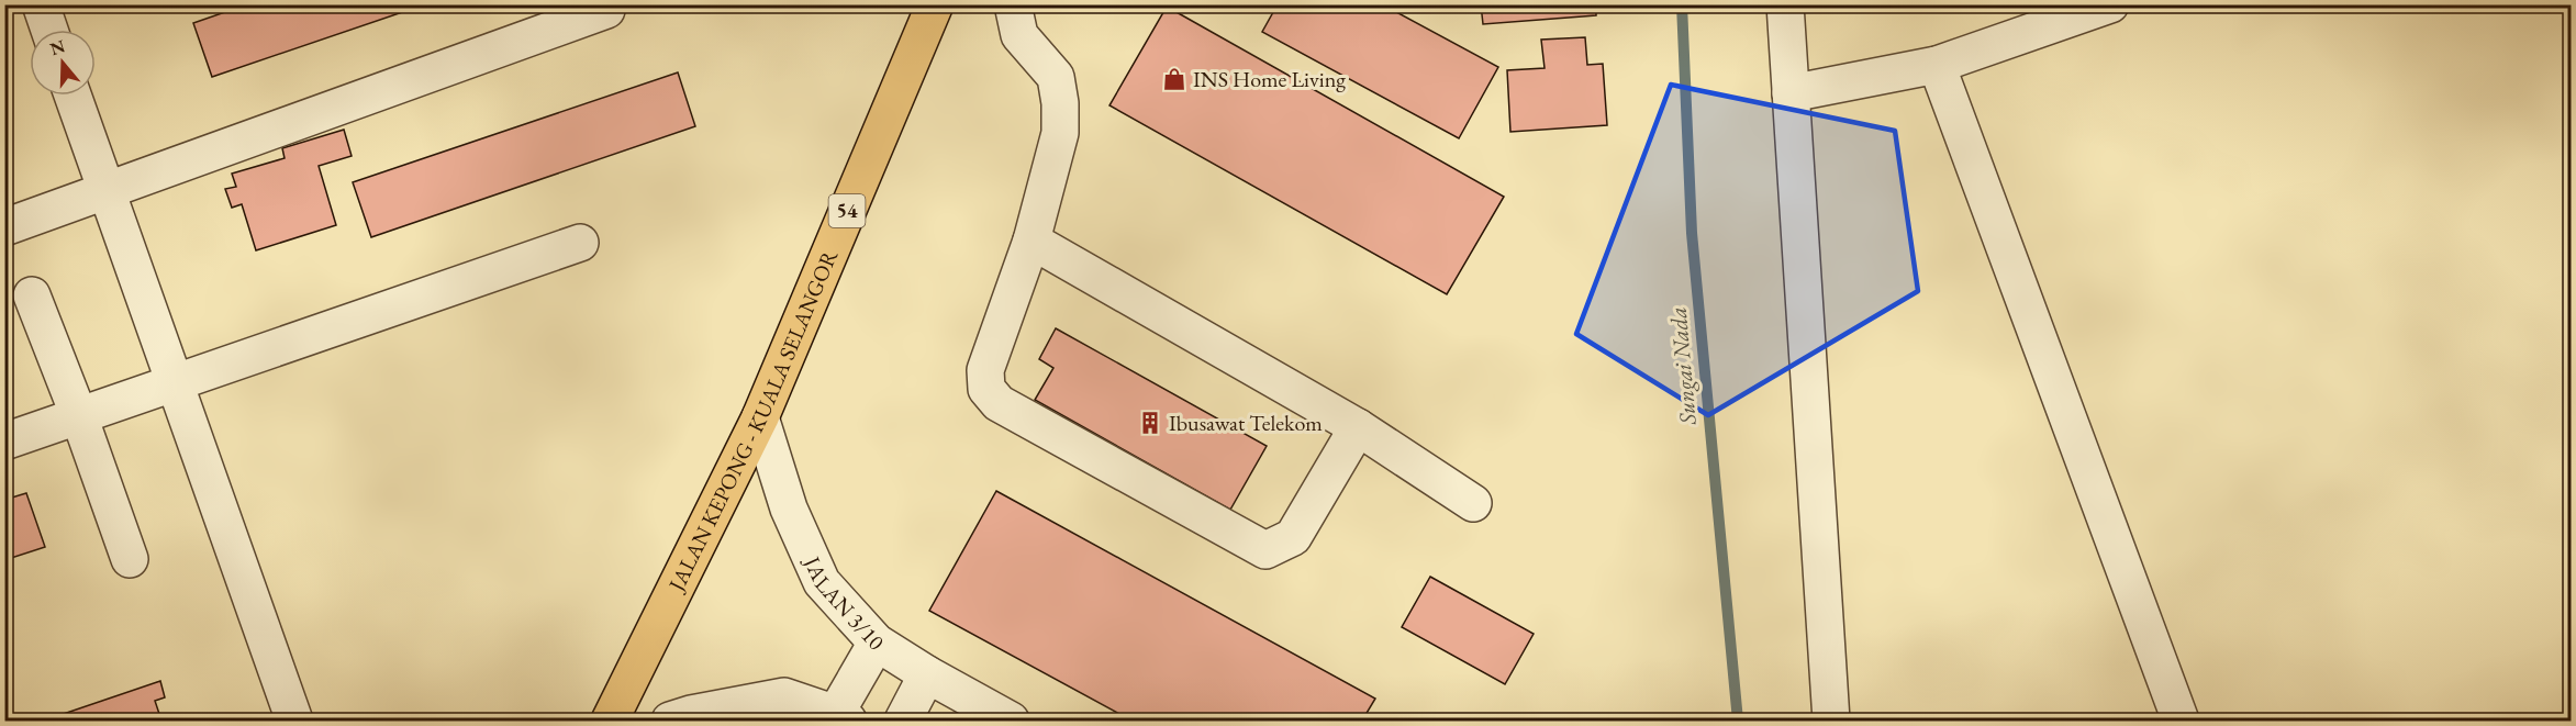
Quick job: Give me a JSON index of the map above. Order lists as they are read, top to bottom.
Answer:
{
  "streets": {
    "highway": ["54", "JALAN KEPONG - KUALA SELANGOR"],
    "street": ["JALAN 3/10"]
  },
  "crossings": [
    ["JALAN KEPONG - KUALA SELANGOR", "JALAN 3/10"]
  ],
  "water": ["Sungai Nada"],
  "places": {
    "shop": ["INS Home Living"],
    "building": ["Ibusawat Telekom"]
  },
  "north": "top"
}
